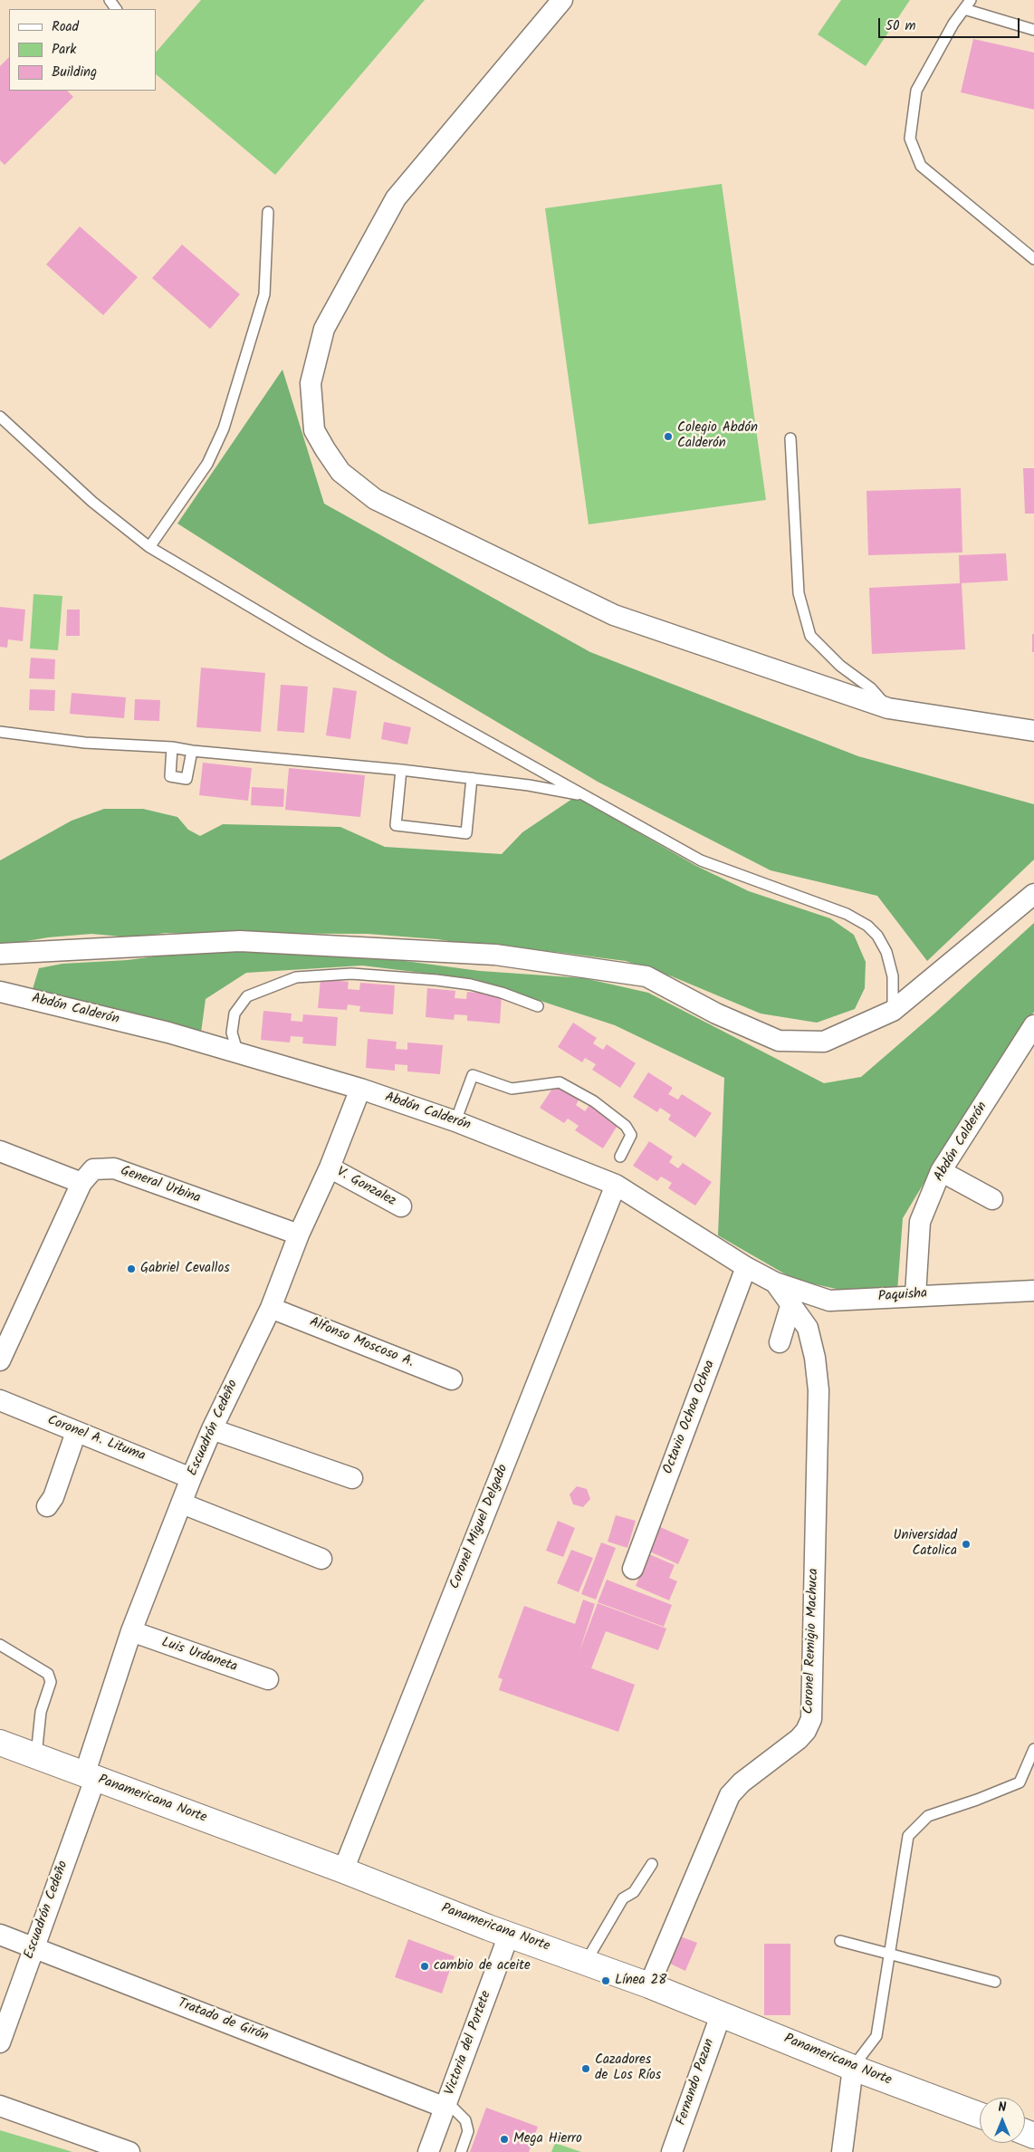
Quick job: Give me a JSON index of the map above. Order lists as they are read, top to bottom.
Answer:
{
  "streets": {
    "main road": ["Panamericana Norte"],
    "street": [
      "Abdón Calderón",
      "General Urbina",
      "V. Gonzalez",
      "Paquisha",
      "Alfonso Moscoso A.",
      "Octavio Ochoa Ochoa",
      "Escuadrón Cedeño",
      "Coronel A. Lituma",
      "Coronel Miguel Delgado",
      "Coronel Remigio Machuca",
      "Luis Urdaneta",
      "Tratado de Girón",
      "Victoria del Portete",
      "Fernando Pazan"
    ]
  },
  "crossings": [
    ["Abdón Calderón", "Paquisha"],
    ["Abdón Calderón", "Octavio Ochoa Ochoa"],
    ["Abdón Calderón", "Escuadrón Cedeño"],
    ["Abdón Calderón", "Coronel Miguel Delgado"],
    ["Abdón Calderón", "Coronel Remigio Machuca"],
    ["General Urbina", "Escuadrón Cedeño"],
    ["V. Gonzalez", "Escuadrón Cedeño"],
    ["Alfonso Moscoso A.", "Escuadrón Cedeño"],
    ["Escuadrón Cedeño", "Coronel A. Lituma"],
    ["Escuadrón Cedeño", "Luis Urdaneta"],
    ["Escuadrón Cedeño", "Panamericana Norte"],
    ["Escuadrón Cedeño", "Tratado de Girón"],
    ["Coronel Miguel Delgado", "Panamericana Norte"],
    ["Coronel Remigio Machuca", "Panamericana Norte"],
    ["Panamericana Norte", "Victoria del Portete"],
    ["Panamericana Norte", "Fernando Pazan"],
    ["Tratado de Girón", "Victoria del Portete"]
  ],
  "places": [
    "Colegio Abdón Calderón",
    "Gabriel Cevallos",
    "Universidad Catolica",
    "cambio de aceite",
    "Línea 28",
    "Cazadores de Los Ríos",
    "Mega Hierro"
  ],
  "legend": ["Road", "Park", "Building"],
  "scale_bar": "50 m",
  "north": "top"
}
